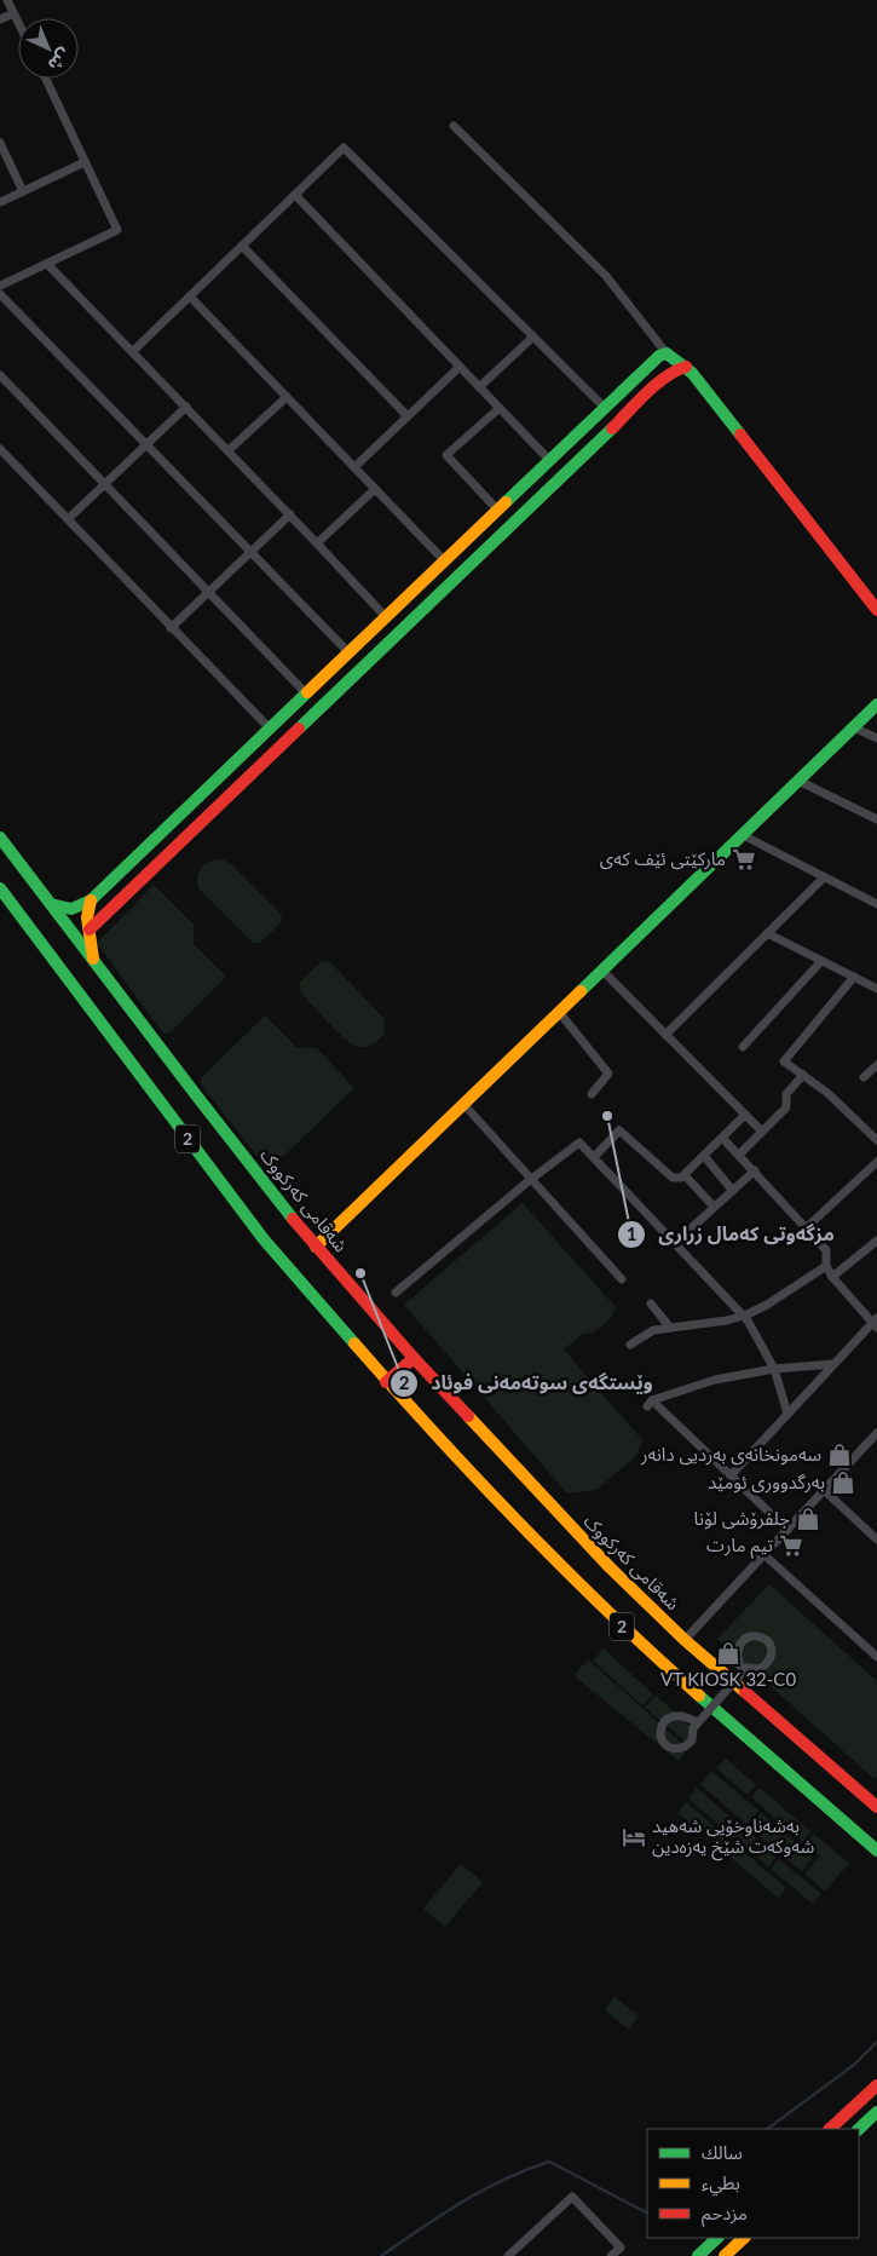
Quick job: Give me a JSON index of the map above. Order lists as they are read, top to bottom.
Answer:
{
  "streets": {
    "main road": ["2", "شەقامی کەرکووک"]
  },
  "places": {
    "supermarket": ["مارکێتی ئێف کەی", "تیم مارت"],
    "other": ["مزگەوتی کەمال زراری", "وێستگەی سوتەمەنی فوئاد"],
    "shop": [
      "سەمونخانەی بەردیی دانەر",
      "بەرگدووری ئومێد",
      "جلفرۆشی لۆنا",
      "VT KIOSK 32-C0"
    ],
    "hotel": ["بەشەناوخۆیی شەهید شەوکەت شێخ یەزەدین"]
  },
  "legend": ["سالك", "بطيء", "مزدحم"],
  "north": "bottom right"
}
